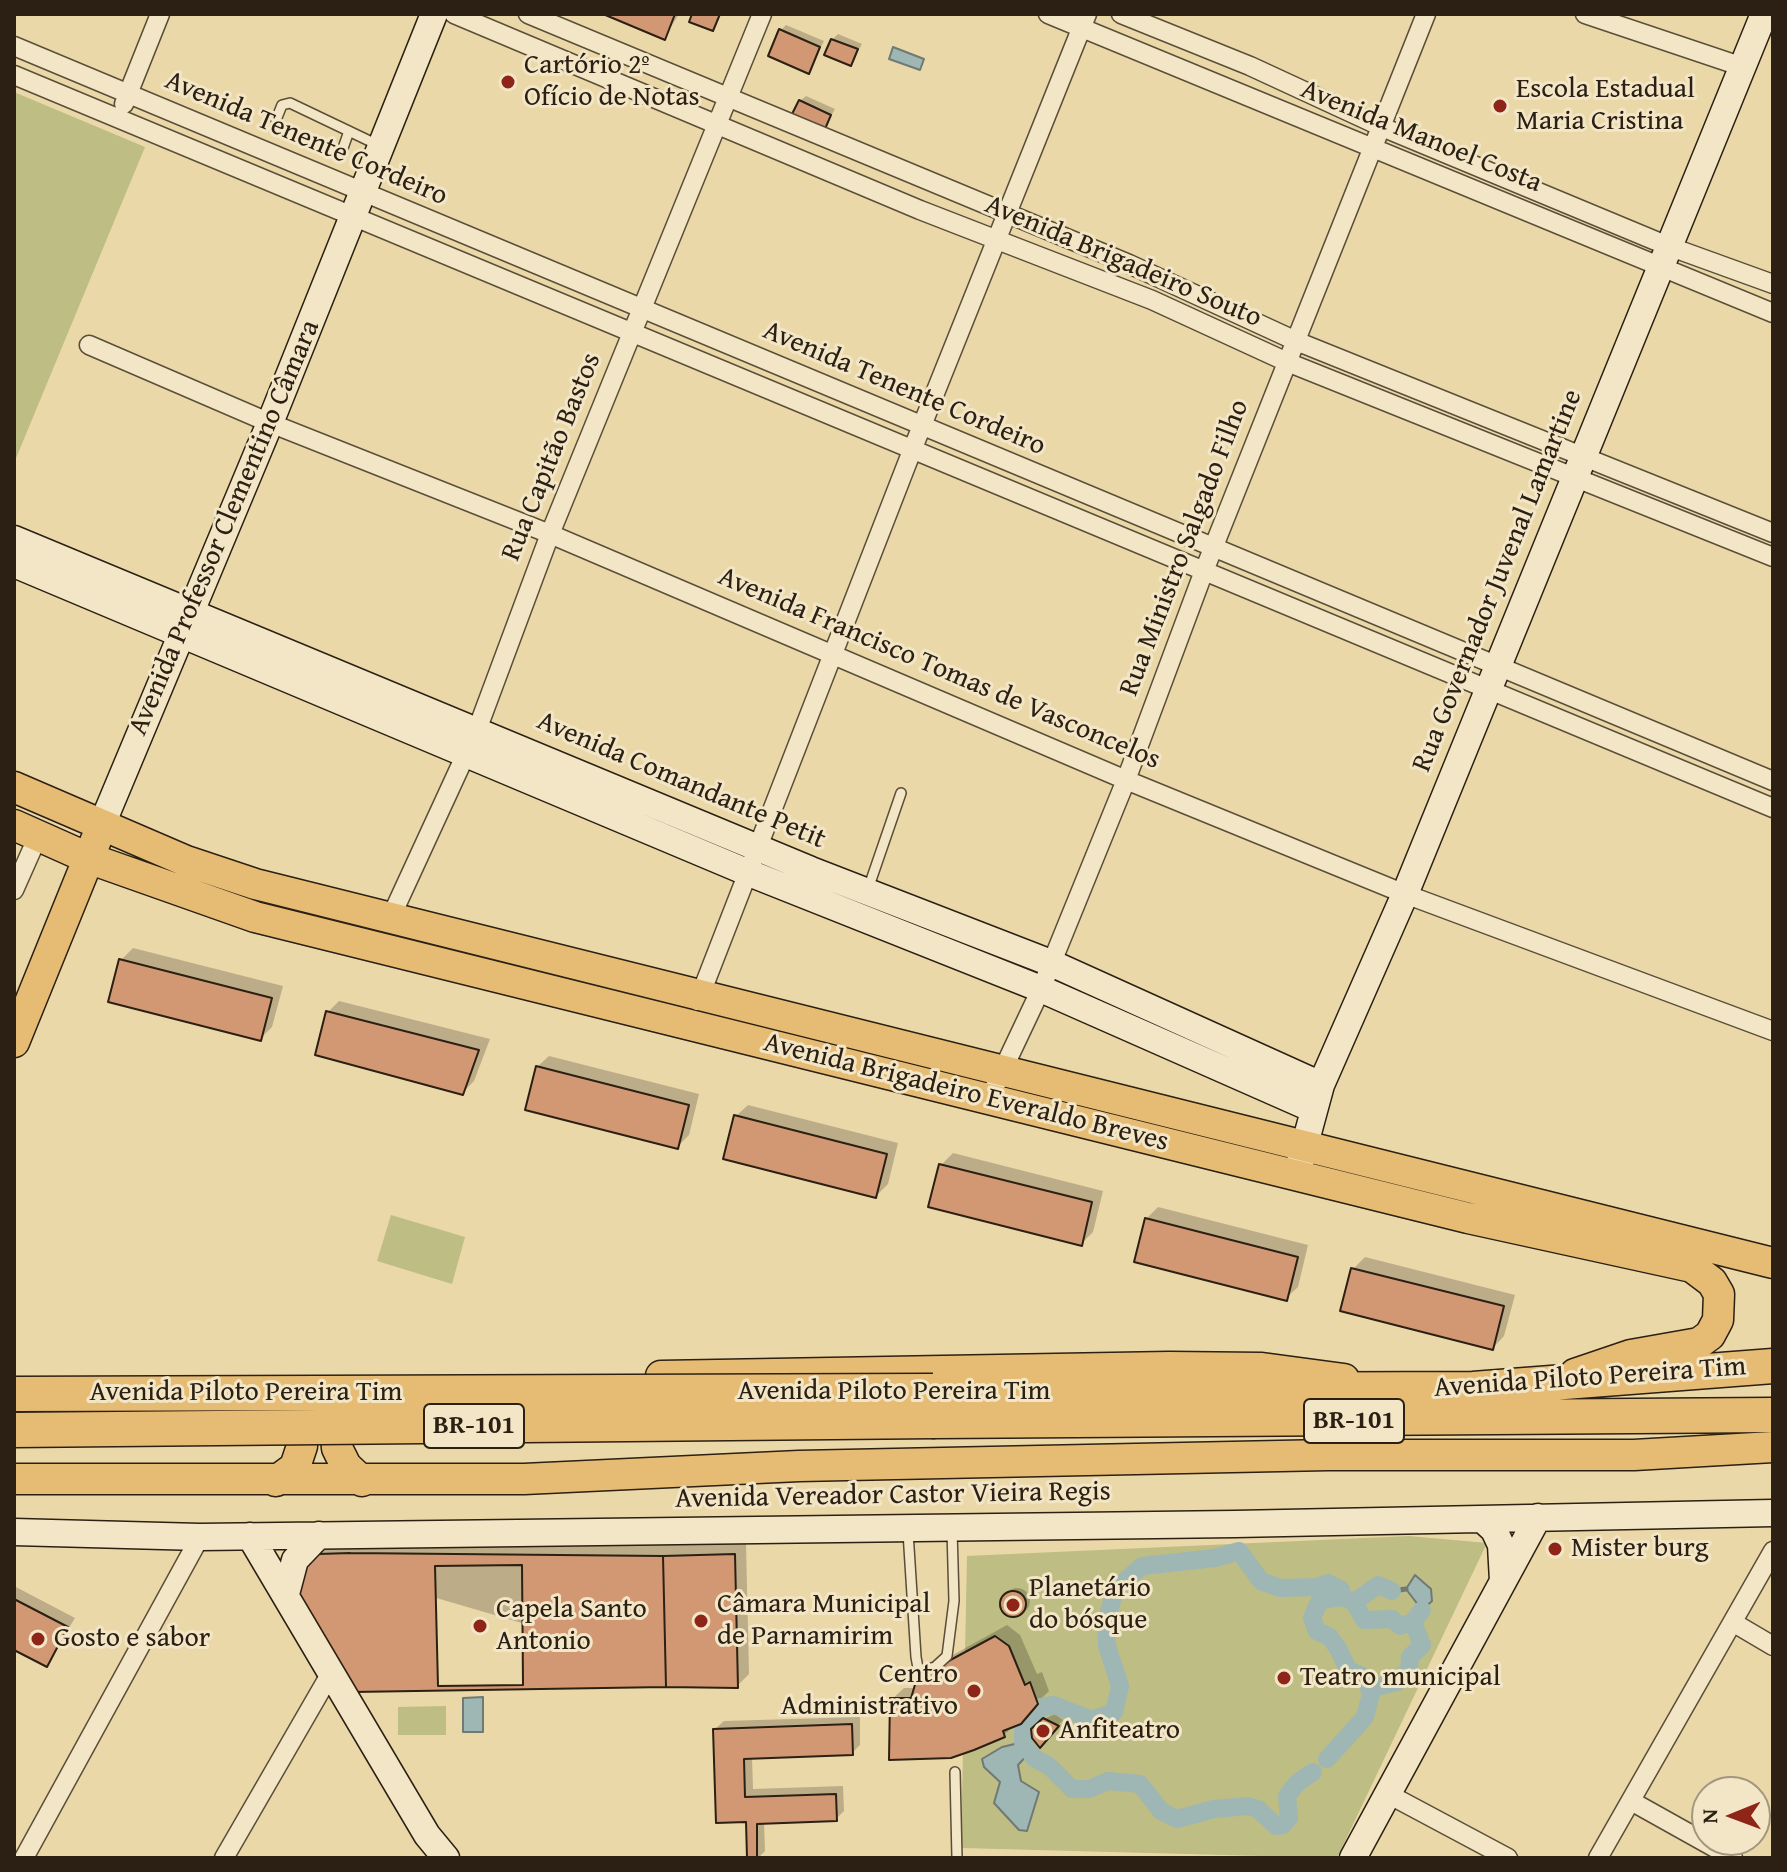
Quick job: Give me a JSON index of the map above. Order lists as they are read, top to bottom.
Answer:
{
  "streets": {
    "highway": ["Avenida Piloto Pereira Tim", "BR-101"],
    "main road": ["Avenida Professor Clementino Câmara", "Avenida Brigadeiro Everaldo Breves"],
    "street": [
      "Avenida Manoel Costa",
      "Avenida Tenente Cordeiro",
      "Avenida Brigadeiro Souto",
      "Rua Capitão Bastos",
      "Rua Ministro Salgado Filho",
      "Rua Governador Juvenal Lamartine",
      "Avenida Francisco Tomas de Vasconcelos",
      "Avenida Comandante Petit",
      "Avenida Vereador Castor Vieira Regis"
    ]
  },
  "crossings": [
    ["Avenida Manoel Costa", "Rua Ministro Salgado Filho"],
    ["Avenida Manoel Costa", "Rua Governador Juvenal Lamartine"],
    ["Avenida Tenente Cordeiro", "Rua Capitão Bastos"],
    ["Avenida Tenente Cordeiro", "Avenida Professor Clementino Câmara"],
    ["Avenida Tenente Cordeiro", "Rua Ministro Salgado Filho"],
    ["Avenida Tenente Cordeiro", "Rua Governador Juvenal Lamartine"],
    ["Avenida Brigadeiro Souto", "Rua Capitão Bastos"],
    ["Avenida Brigadeiro Souto", "Rua Ministro Salgado Filho"],
    ["Avenida Brigadeiro Souto", "Rua Governador Juvenal Lamartine"],
    ["Rua Capitão Bastos", "Avenida Francisco Tomas de Vasconcelos"],
    ["Rua Capitão Bastos", "Avenida Comandante Petit"],
    ["Rua Capitão Bastos", "Avenida Brigadeiro Everaldo Breves"],
    ["Avenida Professor Clementino Câmara", "Avenida Francisco Tomas de Vasconcelos"],
    ["Avenida Professor Clementino Câmara", "Avenida Comandante Petit"],
    ["Avenida Professor Clementino Câmara", "Avenida Brigadeiro Everaldo Breves"],
    ["Rua Ministro Salgado Filho", "Avenida Francisco Tomas de Vasconcelos"],
    ["Rua Ministro Salgado Filho", "Avenida Comandante Petit"],
    ["Rua Ministro Salgado Filho", "Avenida Brigadeiro Everaldo Breves"],
    ["Rua Governador Juvenal Lamartine", "Avenida Francisco Tomas de Vasconcelos"],
    ["Rua Governador Juvenal Lamartine", "Avenida Comandante Petit"],
    ["Rua Governador Juvenal Lamartine", "Avenida Brigadeiro Everaldo Breves"],
    ["Avenida Brigadeiro Everaldo Breves", "Avenida Piloto Pereira Tim"]
  ],
  "places": [
    "Cartório 2º Ofício de Notas",
    "Escola Estadual Maria Cristina",
    "Mister burg",
    "Planetário do bósque",
    "Câmara Municipal de Parnamirim",
    "Capela Santo Antonio",
    "Gosto e sabor",
    "Teatro municipal",
    "Centro Administrativo",
    "Anfiteatro"
  ],
  "north": "left"
}
